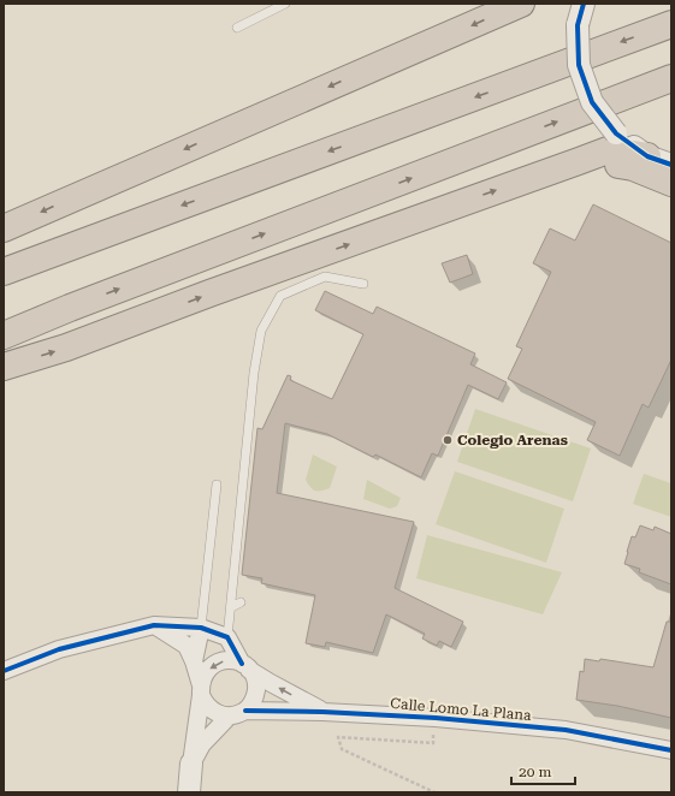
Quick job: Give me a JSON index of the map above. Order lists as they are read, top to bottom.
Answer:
{
  "streets": {
    "street": ["Calle Lomo La Plana"]
  },
  "places": ["Colegio Arenas"],
  "scale_bar": "20 m"
}
